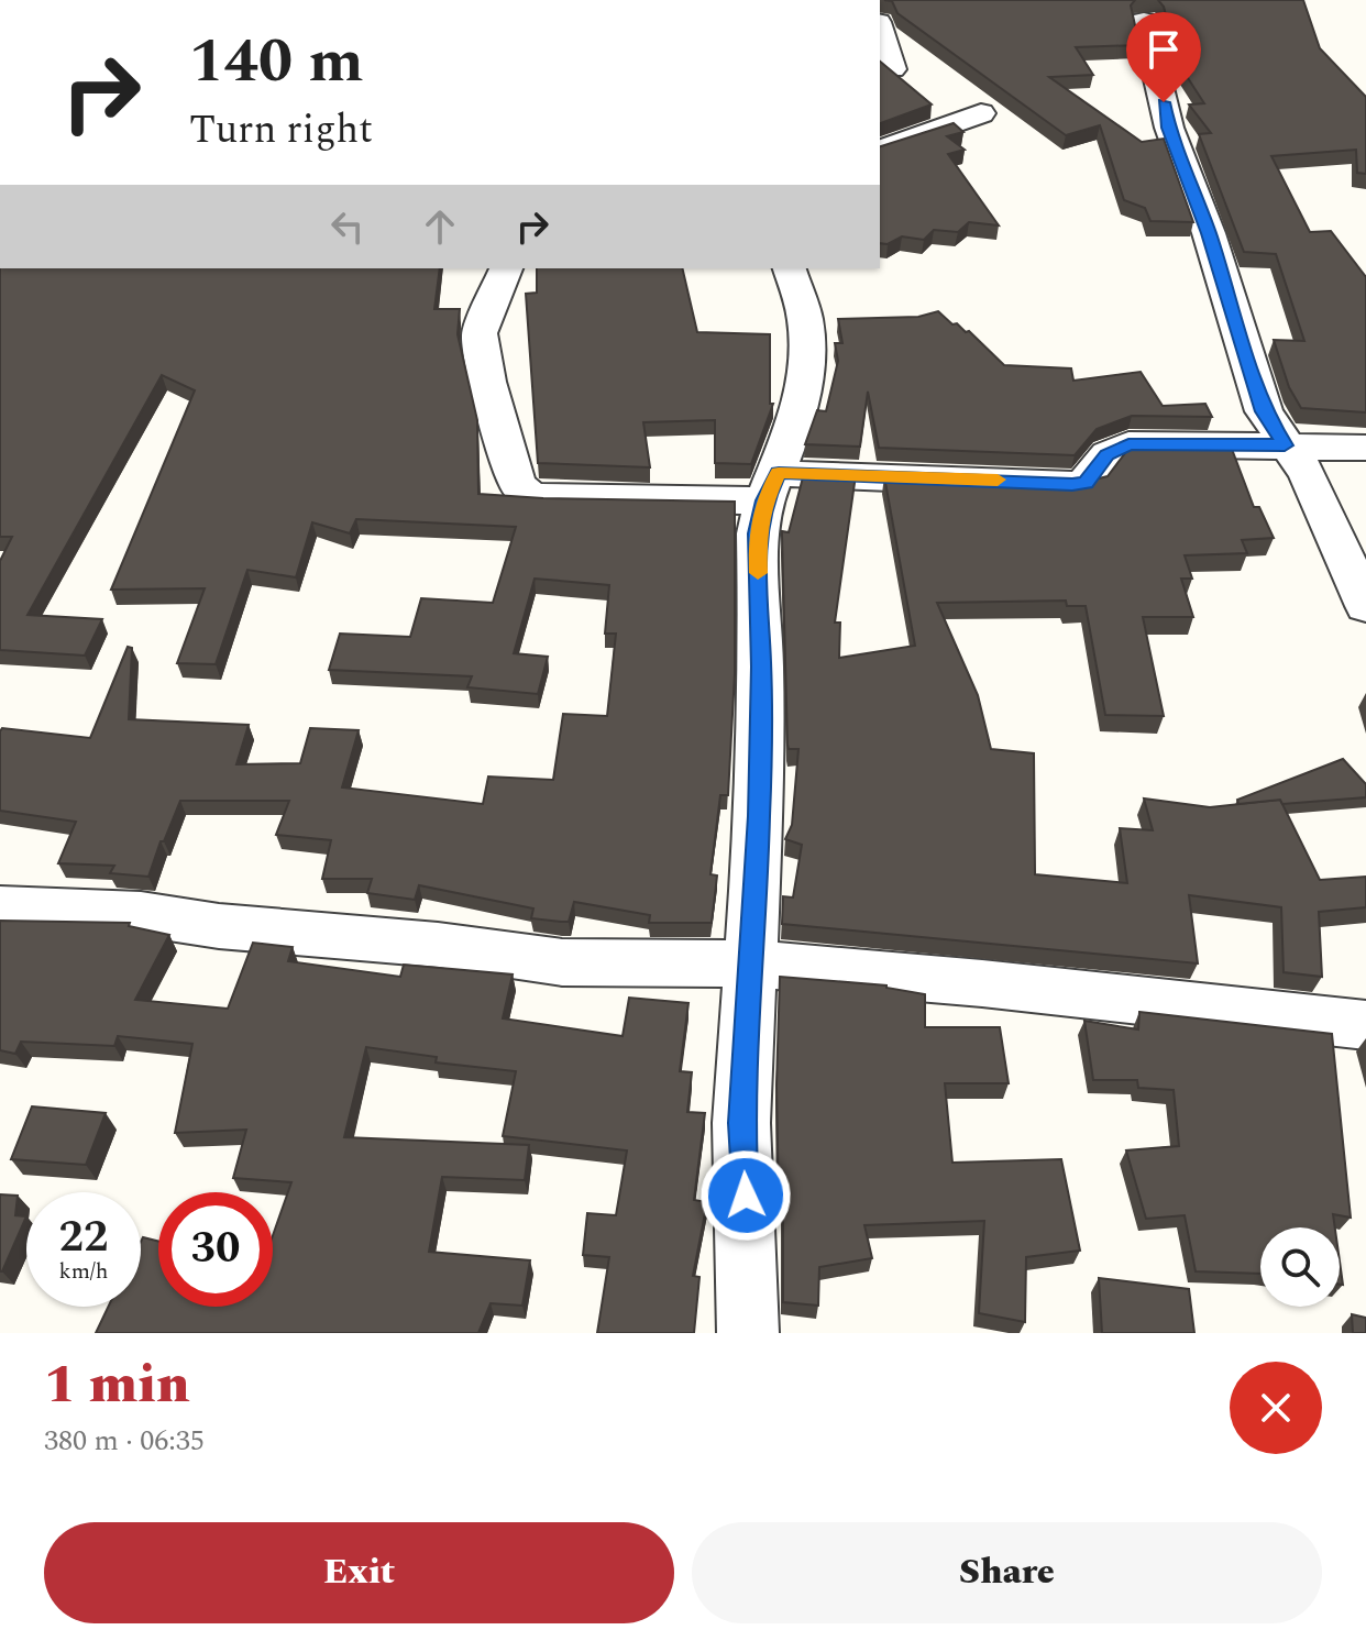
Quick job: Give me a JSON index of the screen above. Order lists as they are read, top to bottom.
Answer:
{
  "page": {
    "turn": ["140 m", "Turn right"],
    "speed": "22 km/h",
    "limit": "30",
    "heading": ["1 min", "380 m · 06:35"],
    "buttons": ["Exit", "Share"]
  }
}
